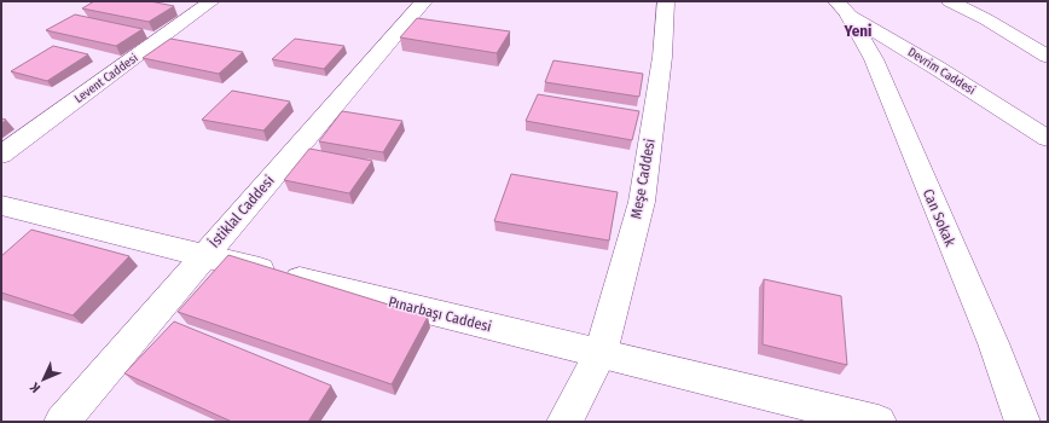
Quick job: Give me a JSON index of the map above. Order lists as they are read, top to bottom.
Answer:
{
  "streets": {
    "street": [
      "Devrim Caddesi",
      "Levent Caddesi",
      "Meşe Caddesi",
      "İstiklal Caddesi",
      "Can Sokak",
      "Pınarbaşı Caddesi"
    ]
  },
  "crossings": [
    ["Devrim Caddesi", "Can Sokak"],
    ["Meşe Caddesi", "Pınarbaşı Caddesi"],
    ["İstiklal Caddesi", "Pınarbaşı Caddesi"]
  ],
  "districts": ["Yeni"],
  "north": "bottom left"
}
